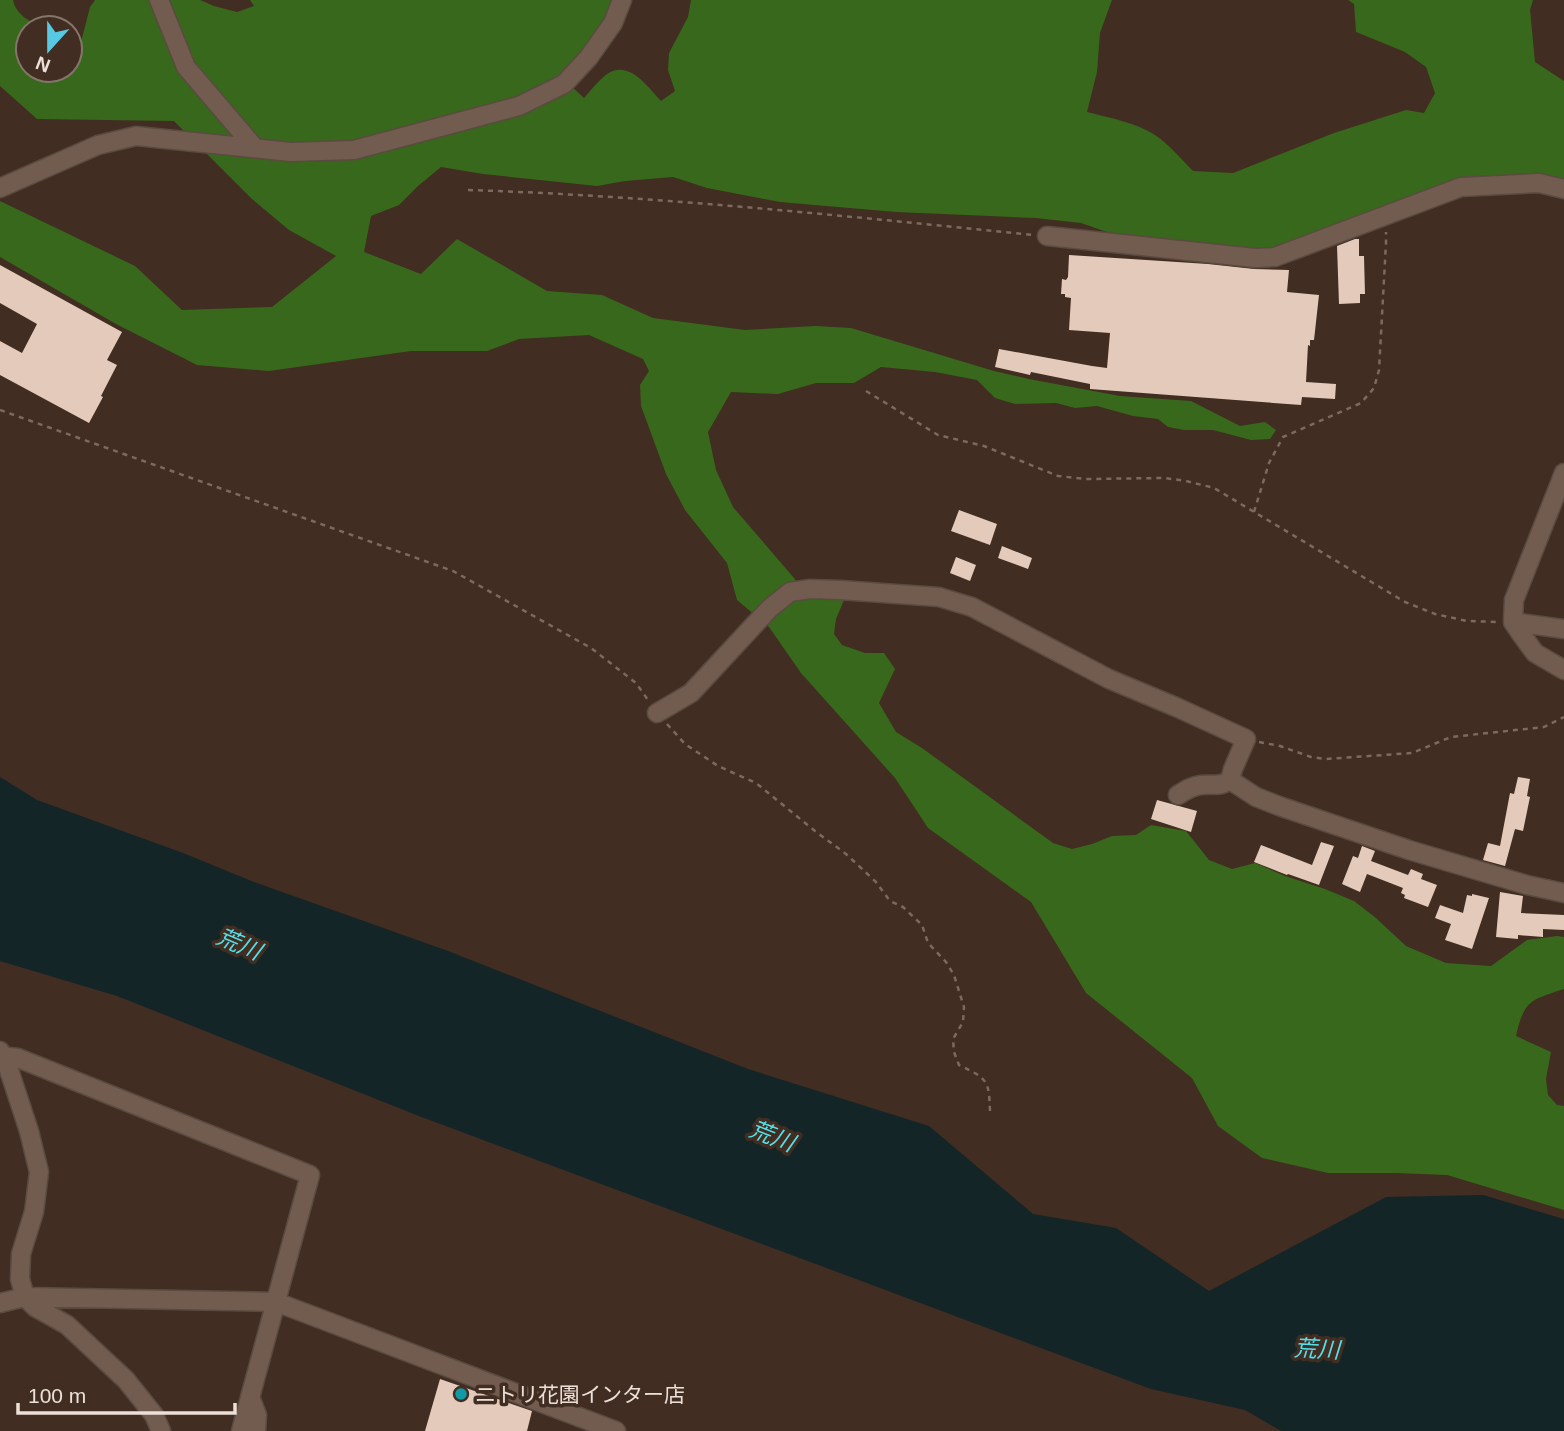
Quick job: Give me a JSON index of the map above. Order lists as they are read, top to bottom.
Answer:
{
  "water": ["荒川"],
  "places": ["ニトリ花園インター店"],
  "scale_bar": "100 m",
  "north": "bottom"
}
